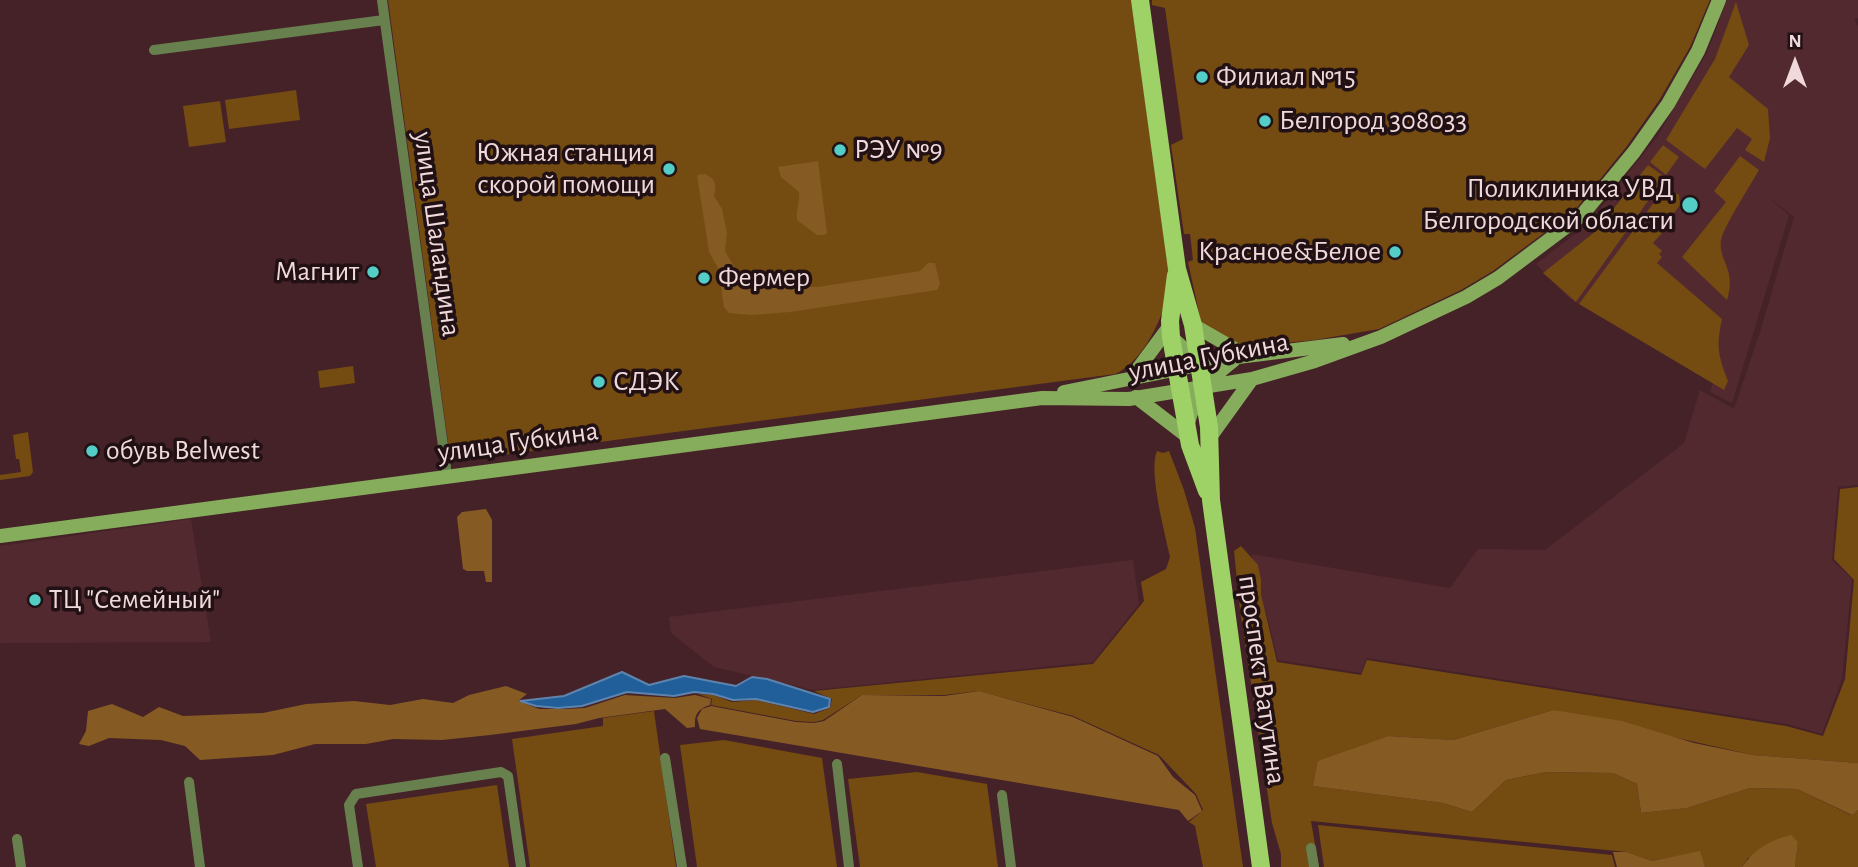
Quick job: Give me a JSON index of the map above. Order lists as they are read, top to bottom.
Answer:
{
  "streets": {
    "main road": ["улица Губкина", "проспект Ватутина"],
    "street": ["улица Шаландина"]
  },
  "crossings": [
    ["улица Шаландина", "улица Губкина"],
    ["улица Губкина", "проспект Ватутина"]
  ],
  "places": [
    "Филиал №15",
    "Белгород 308033",
    "РЭУ №9",
    "Южная станция скорой помощи",
    "Поликлиника УВД Белгородской области",
    "Красное&Белое",
    "Магнит",
    "Фермер",
    "СДЭК",
    "обувь Belwest",
    "ТЦ \"Семейный\""
  ],
  "north": "top"
}
